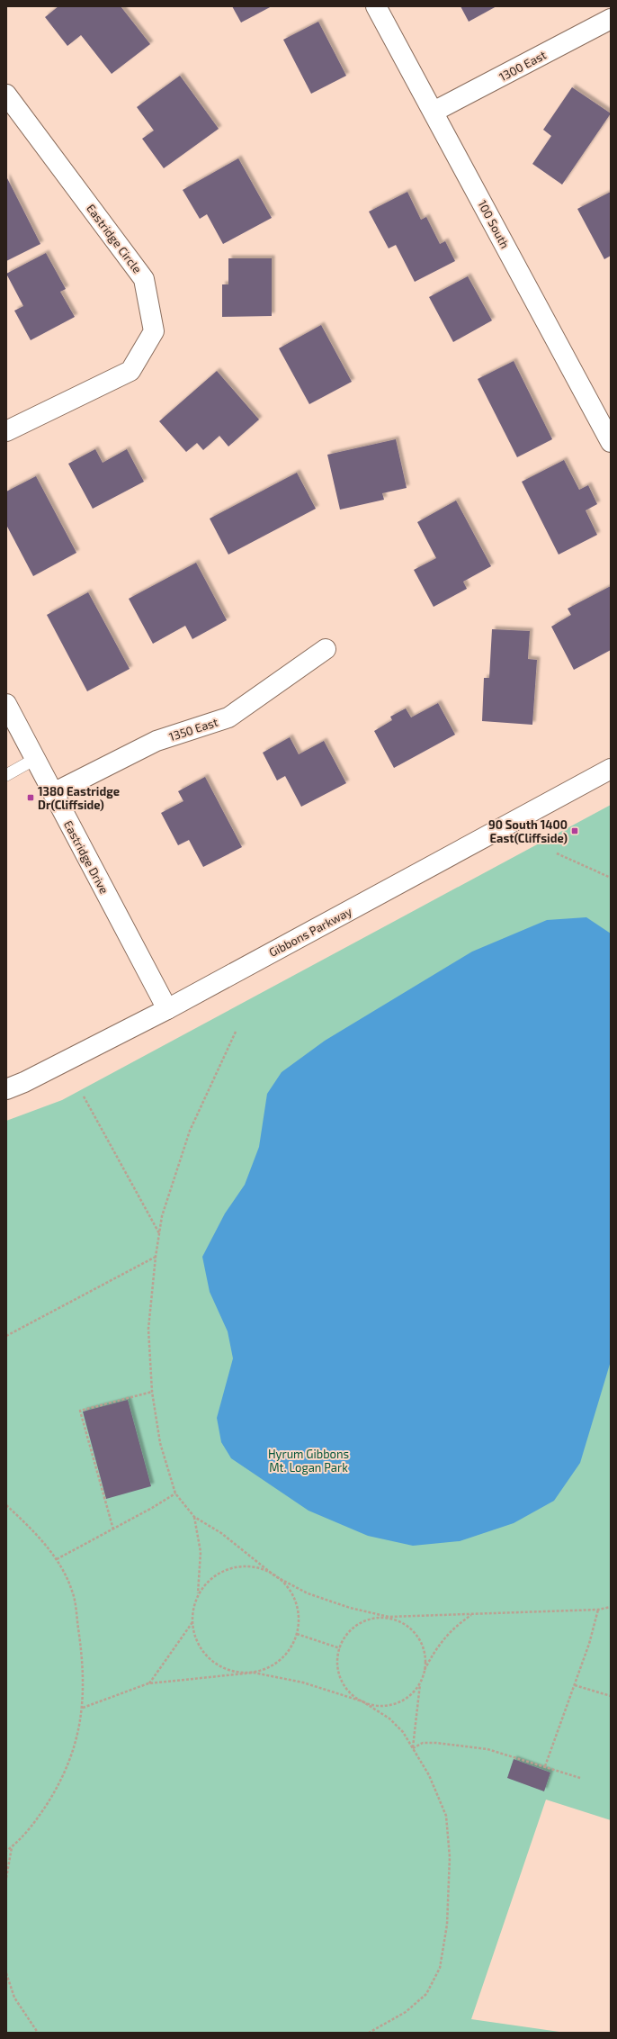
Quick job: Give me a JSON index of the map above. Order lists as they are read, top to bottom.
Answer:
{
  "streets": {
    "street": [
      "1300 East",
      "100 South",
      "Eastridge Circle",
      "1350 East",
      "Eastridge Drive",
      "Gibbons Parkway"
    ]
  },
  "crossings": [
    ["1300 East", "100 South"],
    ["1350 East", "Eastridge Drive"],
    ["Eastridge Drive", "Gibbons Parkway"]
  ],
  "parks": ["Hyrum Gibbons Mt. Logan Park"],
  "places": {
    "transit": ["1380 Eastridge Dr(Cliffside)", "90 South 1400 East(Cliffside)"]
  }
}
